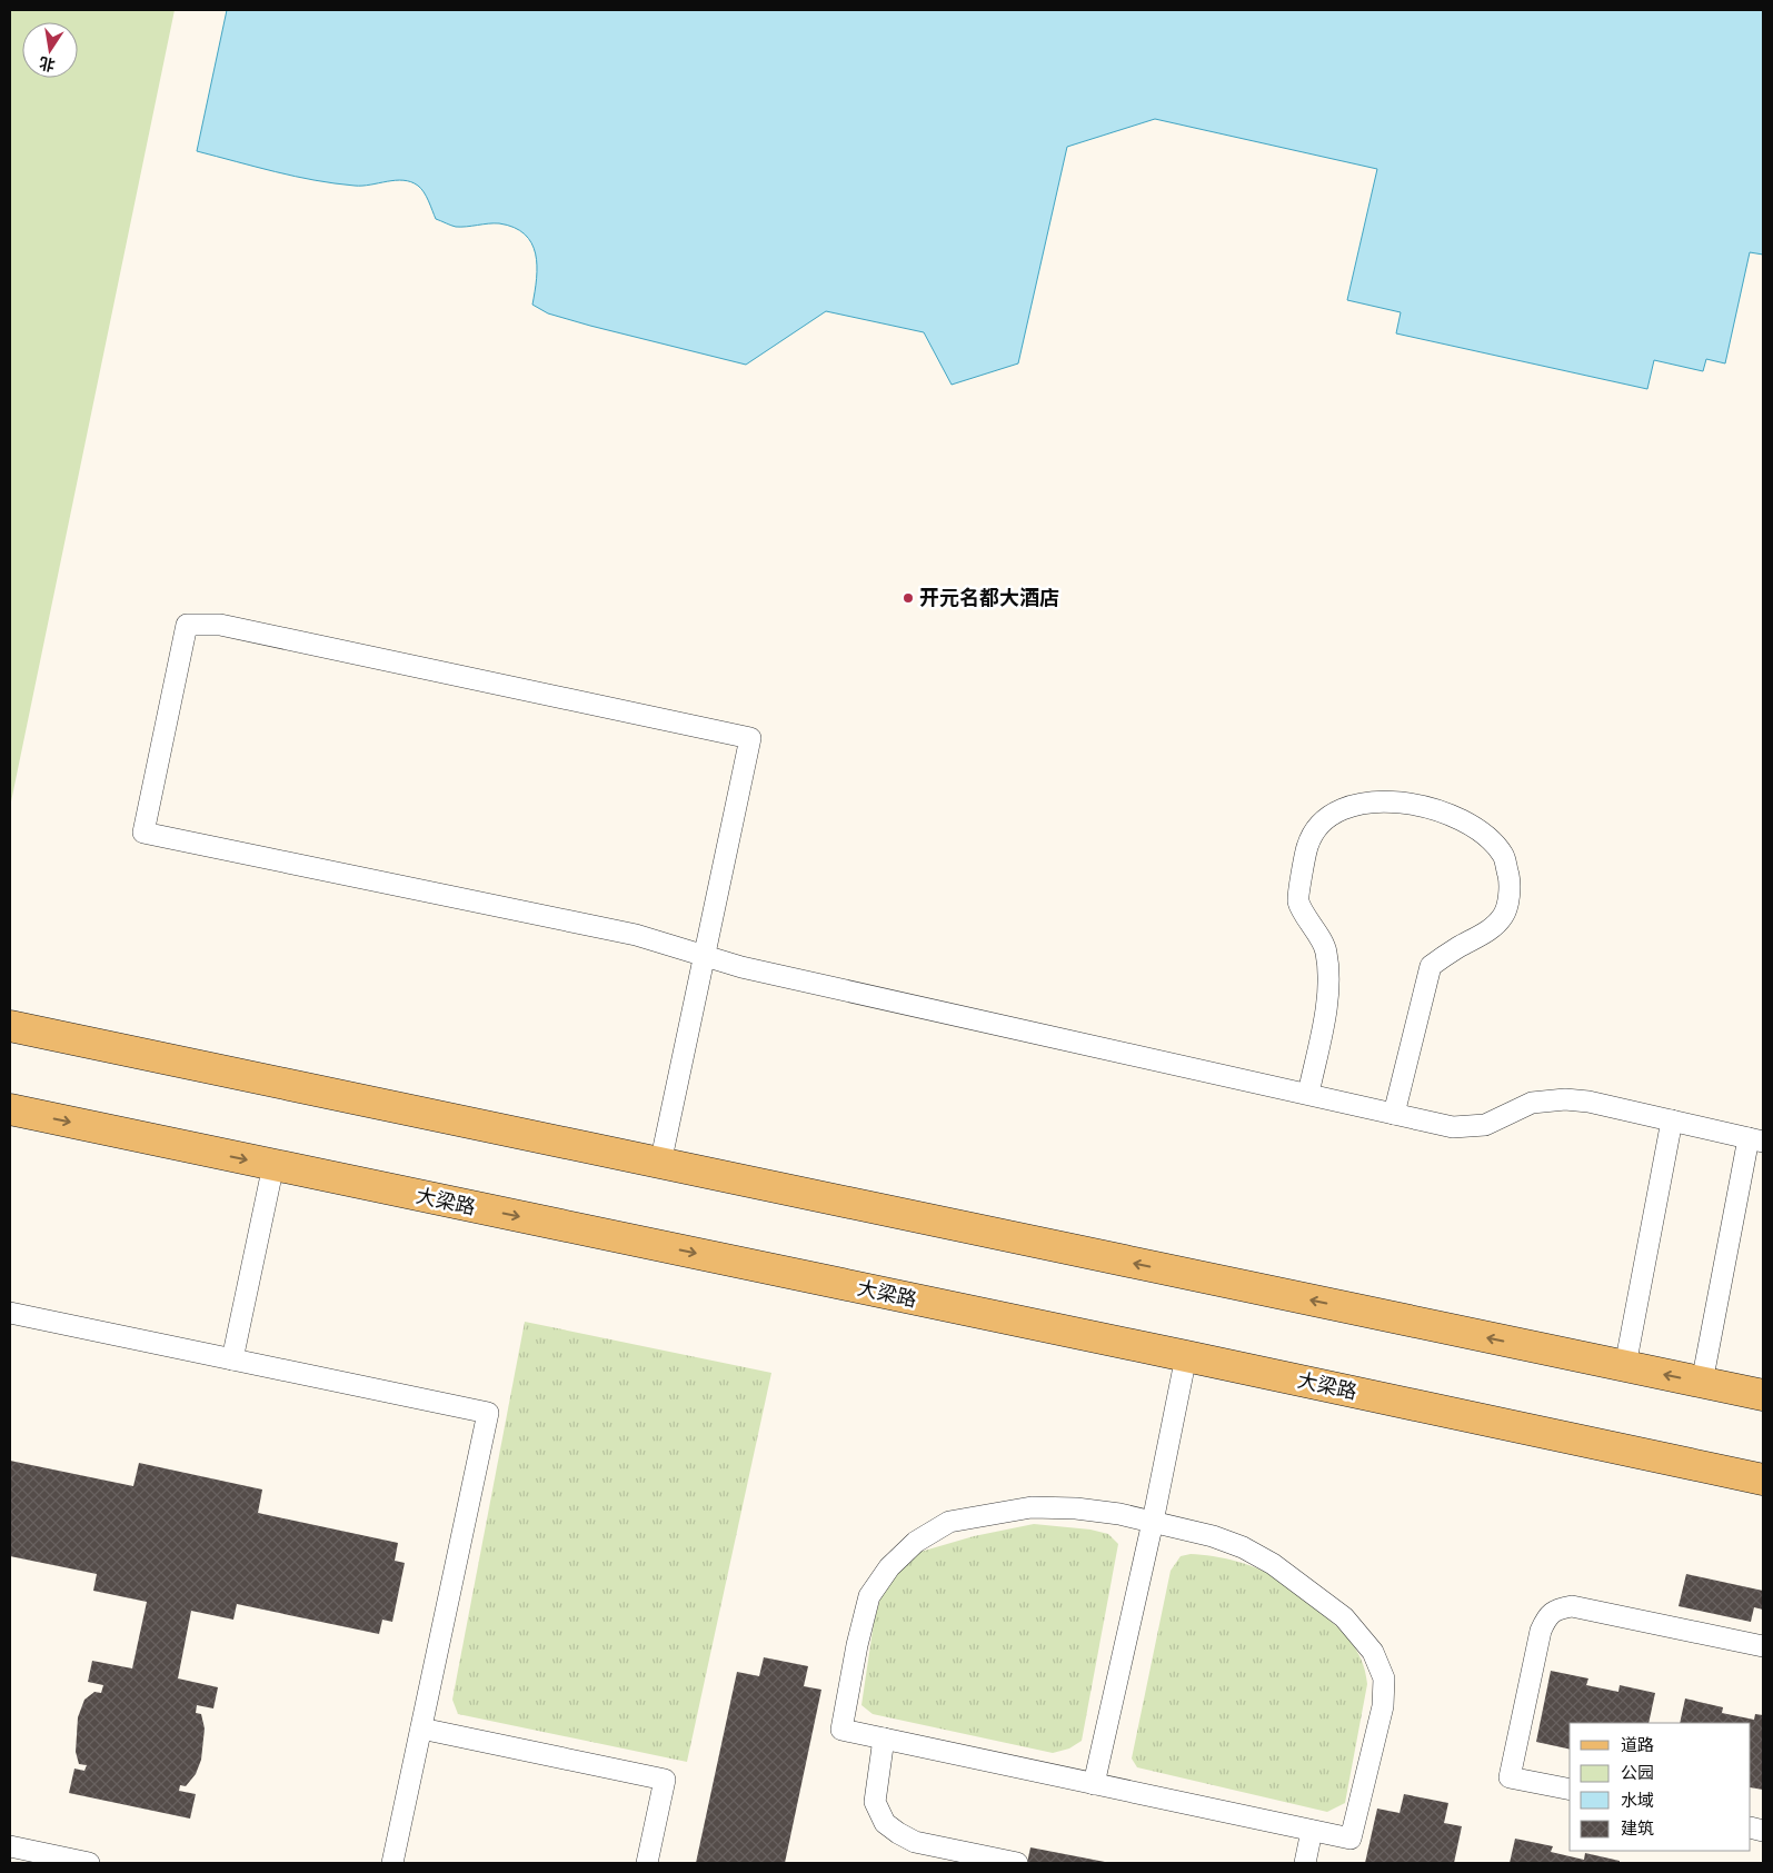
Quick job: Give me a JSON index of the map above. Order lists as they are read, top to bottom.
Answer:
{
  "streets": {
    "main road": ["大梁路"]
  },
  "places": ["开元名都大酒店"],
  "legend": [
    "道路",
    "公园",
    "水域",
    "建筑"
  ],
  "north": "bottom"
}
